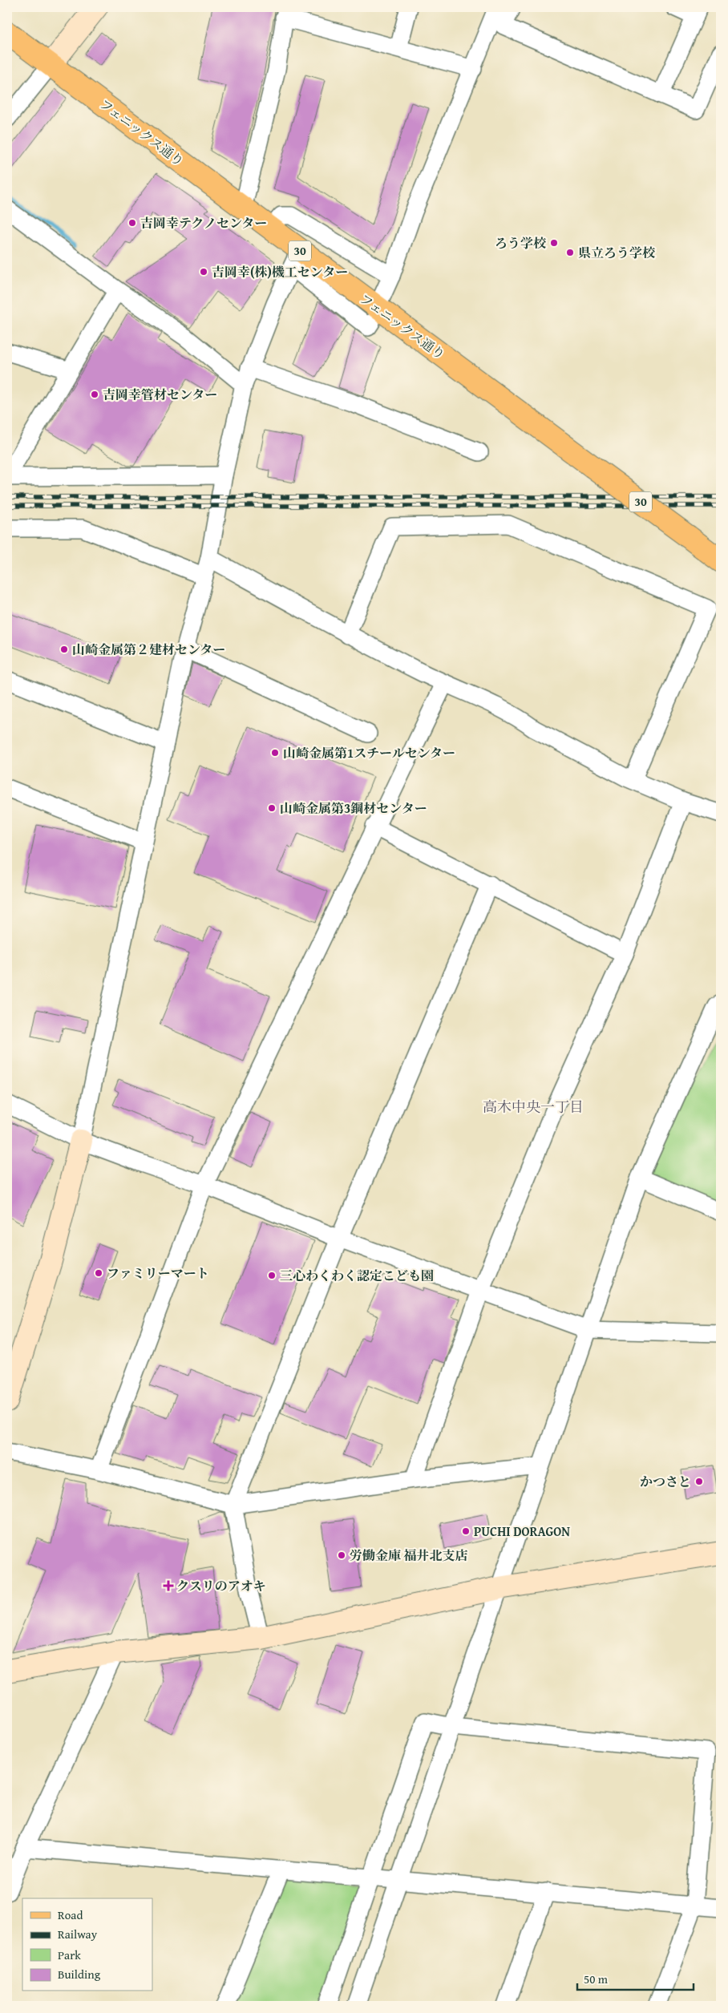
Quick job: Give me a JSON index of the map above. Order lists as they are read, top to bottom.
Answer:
{
  "streets": {
    "main road": ["フェニックス通り", "30"]
  },
  "districts": ["高木中央一丁目"],
  "places": {
    "other": [
      "吉岡幸テクノセンター",
      "ろう学校",
      "県立ろう学校",
      "吉岡幸(株)機工センター",
      "吉岡幸管材センター",
      "山崎金属第２建材センター",
      "山崎金属第1スチールセンター",
      "山崎金属第3鋼材センター",
      "ファミリーマート",
      "三心わくわく認定こども園",
      "かつさと",
      "PUCHI DORAGON",
      "労働金庫 福井北支店"
    ],
    "health": ["クスリのアオキ"]
  },
  "legend": [
    "Road",
    "Railway",
    "Park",
    "Building"
  ],
  "scale_bar": "50 m"
}
